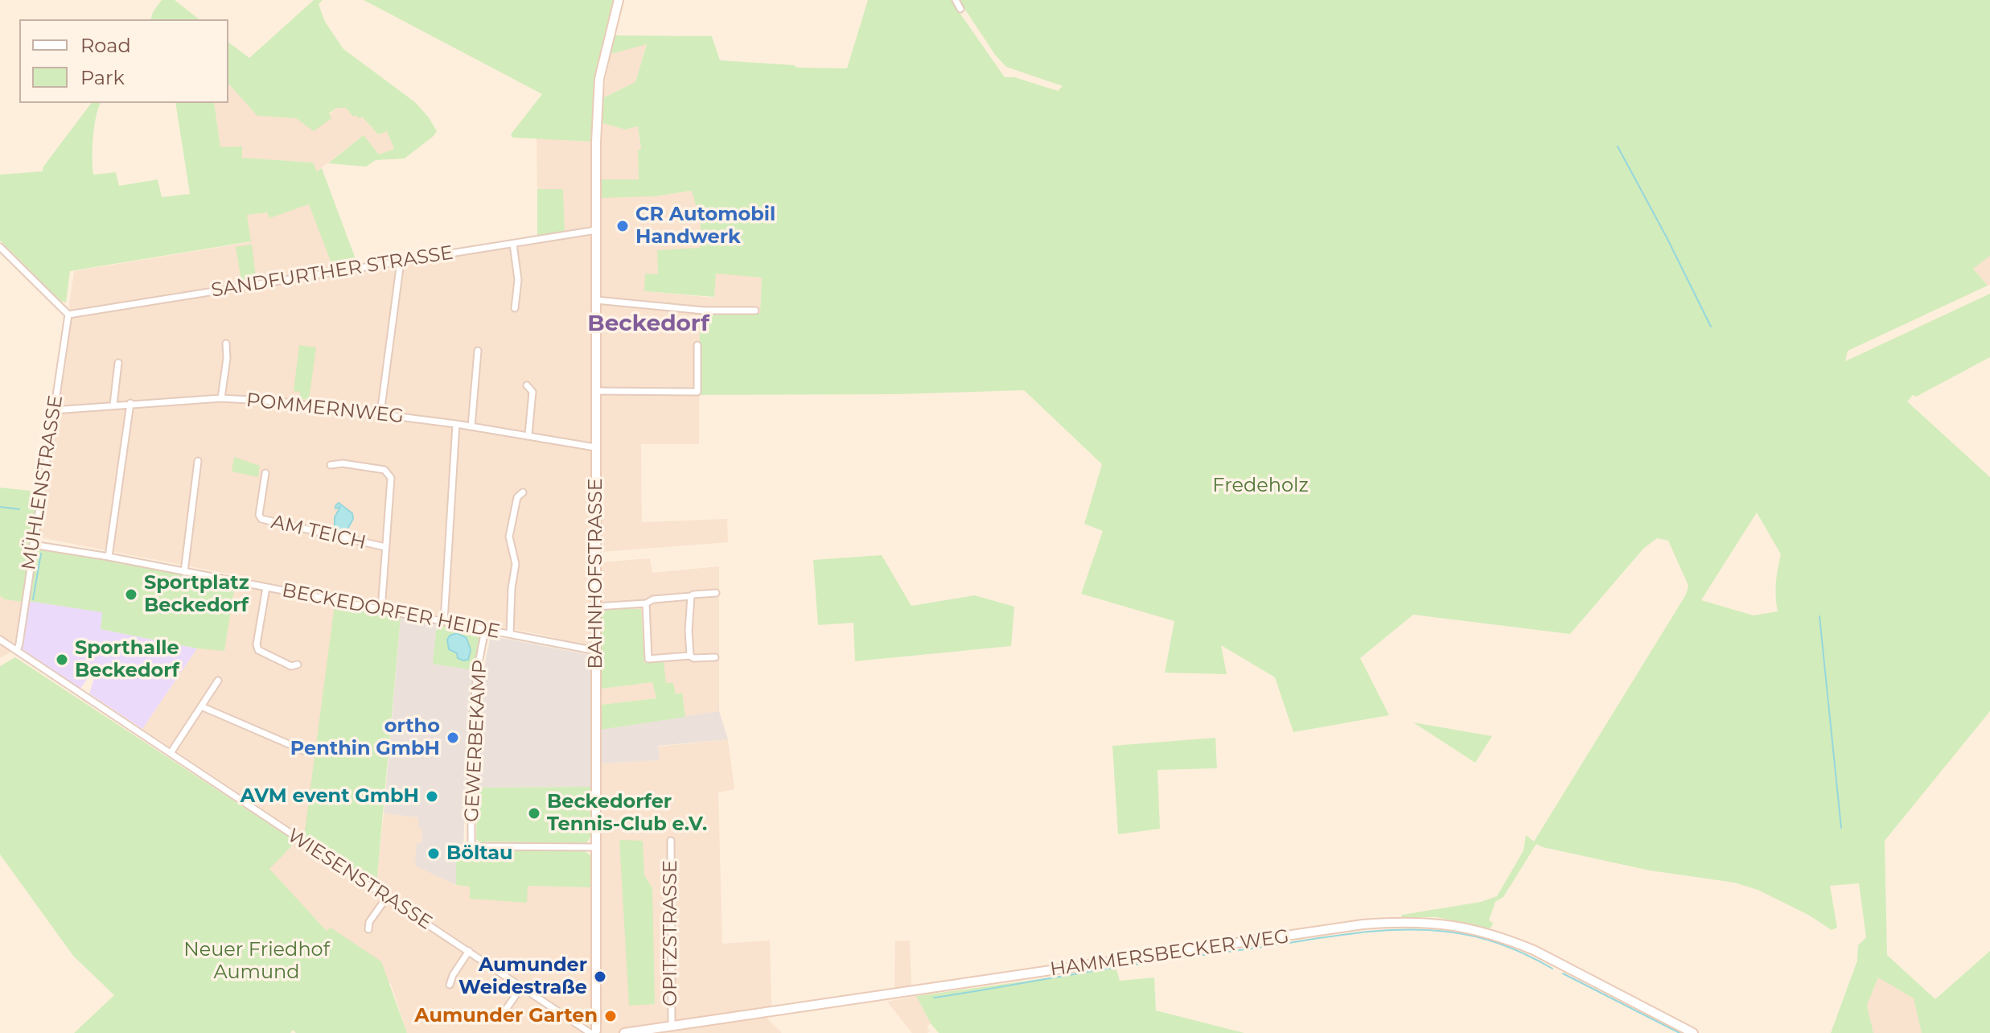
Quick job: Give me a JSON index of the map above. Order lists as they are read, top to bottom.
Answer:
{
  "streets": {
    "street": [
      "SANDFURTHER STRASSE",
      "POMMERNWEG",
      "MÜHLENSTRASSE",
      "AM TEICH",
      "BAHNHOFSTRASSE",
      "BECKEDORFER HEIDE",
      "GEWERBEKAMP",
      "WIESENSTRASSE",
      "OPITZSTRASSE",
      "HAMMERSBECKER WEG"
    ]
  },
  "crossings": [
    ["SANDFURTHER STRASSE", "MÜHLENSTRASSE"],
    ["SANDFURTHER STRASSE", "BAHNHOFSTRASSE"],
    ["POMMERNWEG", "MÜHLENSTRASSE"],
    ["POMMERNWEG", "BAHNHOFSTRASSE"],
    ["MÜHLENSTRASSE", "BECKEDORFER HEIDE"],
    ["MÜHLENSTRASSE", "WIESENSTRASSE"],
    ["AM TEICH", "BECKEDORFER HEIDE"],
    ["BAHNHOFSTRASSE", "BECKEDORFER HEIDE"],
    ["BAHNHOFSTRASSE", "GEWERBEKAMP"],
    ["BAHNHOFSTRASSE", "WIESENSTRASSE"],
    ["BECKEDORFER HEIDE", "GEWERBEKAMP"],
    ["OPITZSTRASSE", "HAMMERSBECKER WEG"]
  ],
  "districts": ["Beckedorf"],
  "parks": ["Fredeholz", "Neuer Friedhof Aumund"],
  "places": [
    "CR Automobil Handwerk",
    "Sportplatz Beckedorf",
    "Sporthalle Beckedorf",
    "ortho Penthin GmbH",
    "AVM event GmbH",
    "Beckedorfer Tennis-Club e.V.",
    "Böltau",
    "Aumunder Weidestraße",
    "Aumunder Garten"
  ],
  "legend": ["Road", "Park"]
}
